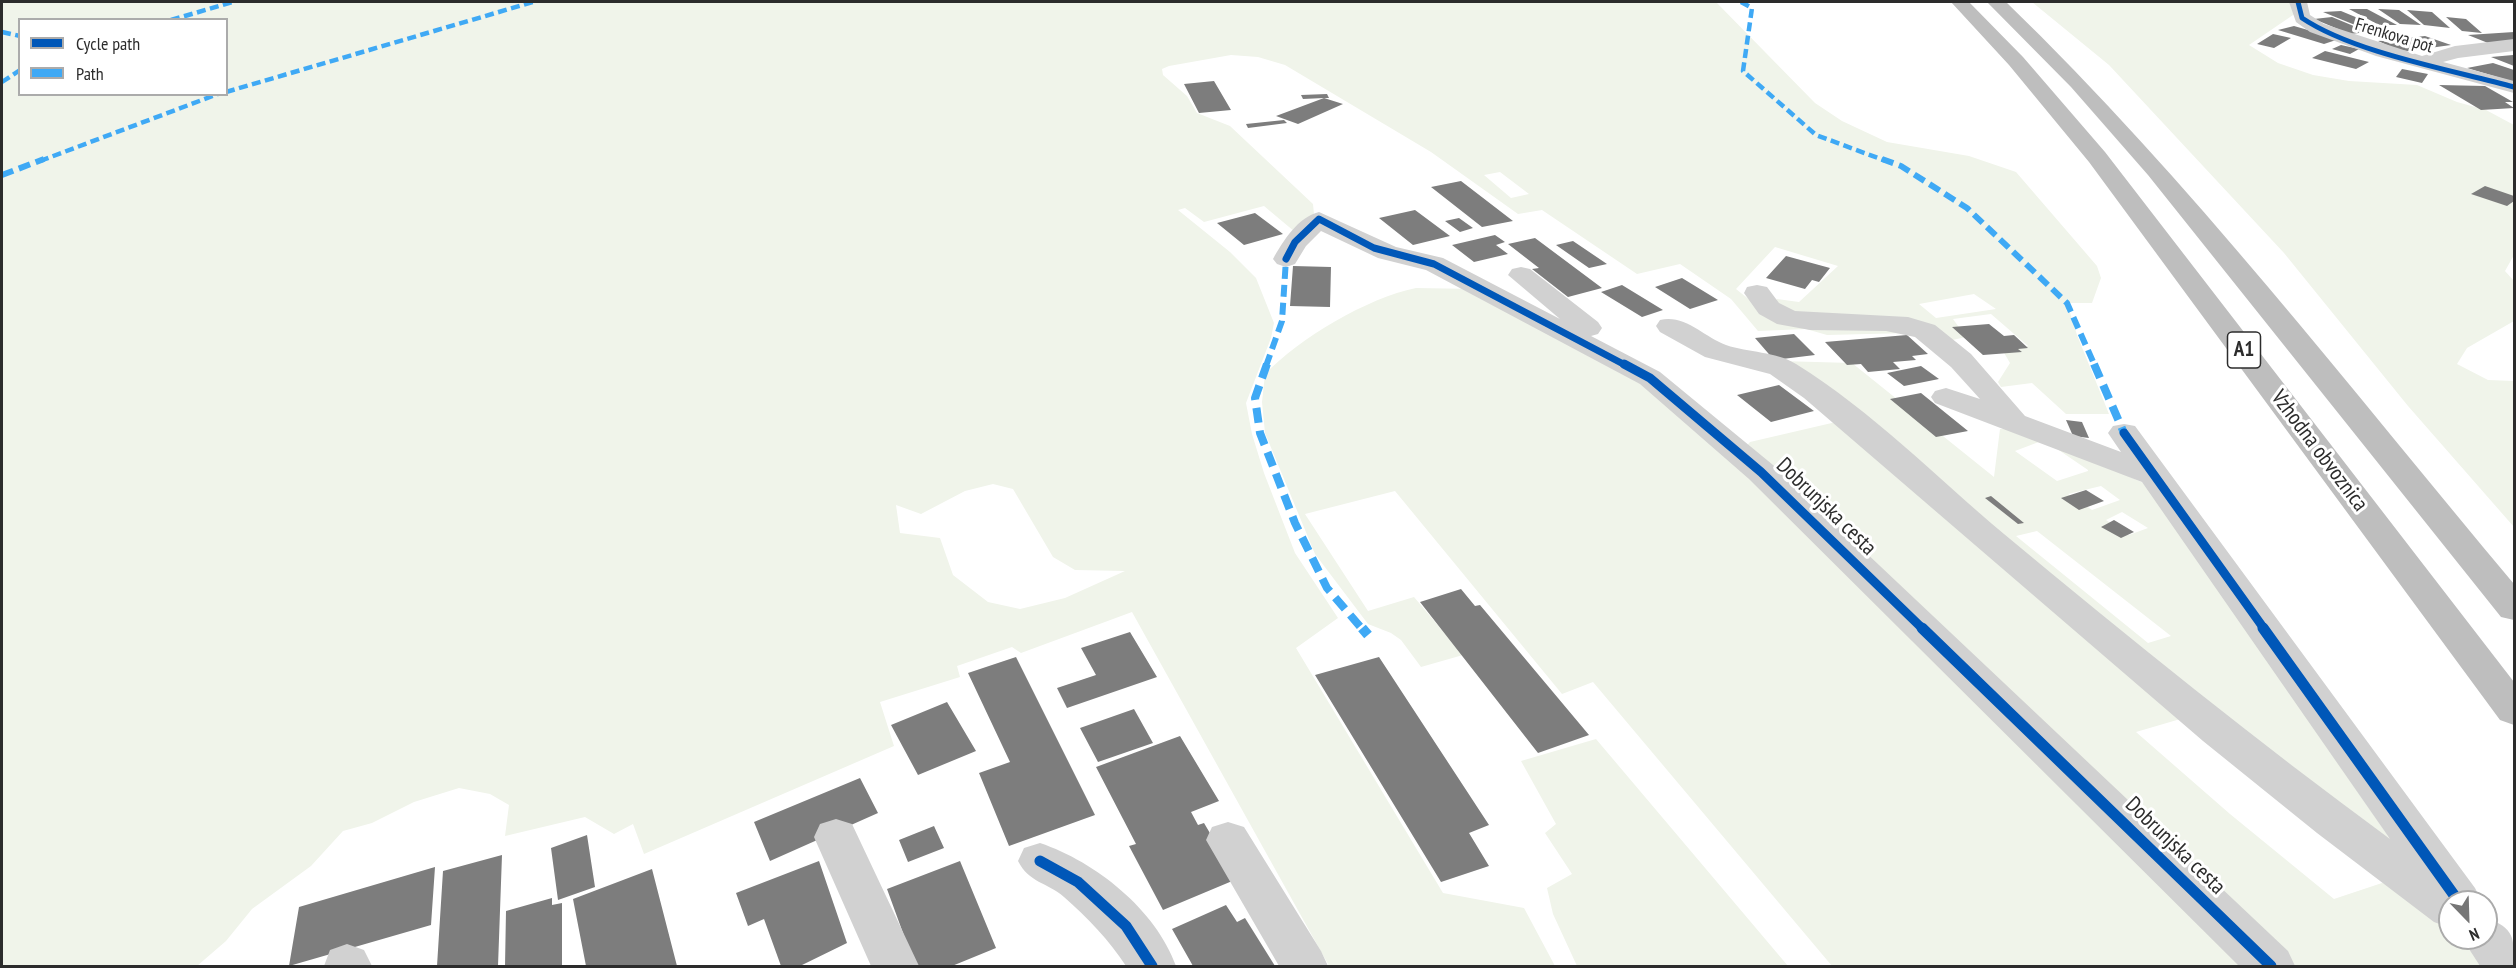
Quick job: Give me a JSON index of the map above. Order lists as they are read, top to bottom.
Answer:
{
  "streets": {
    "highway": ["A1", "Vzhodna obvoznica"],
    "street": ["Frenkova pot", "Dobrunjska cesta"]
  },
  "legend": ["Cycle path", "Path"],
  "north": "bottom right"
}
